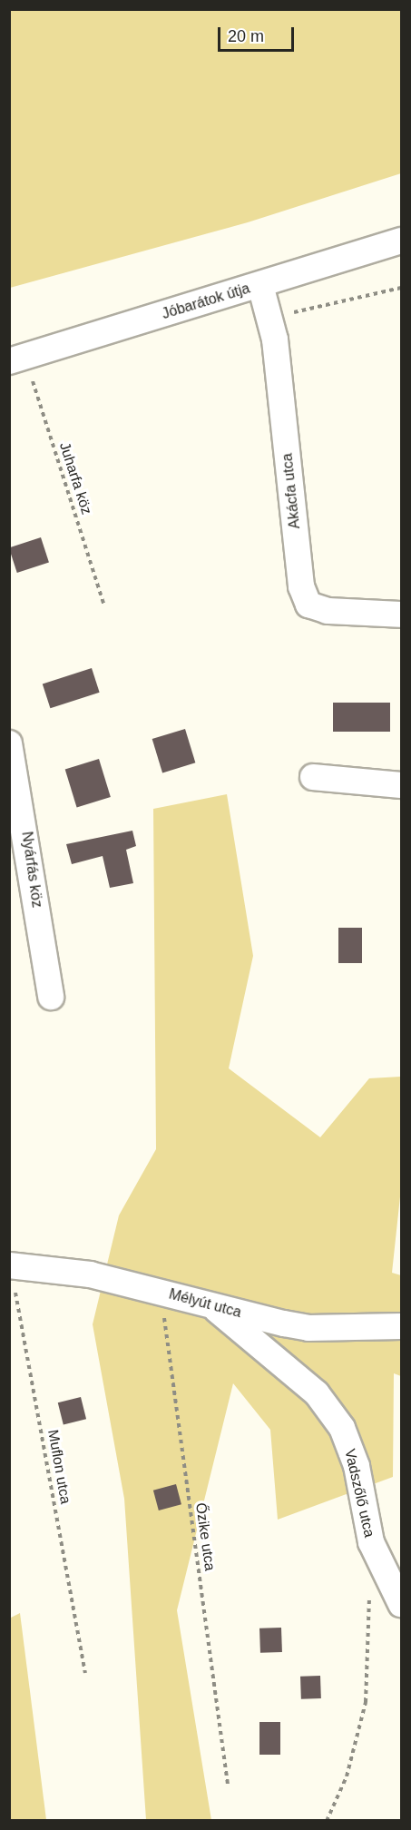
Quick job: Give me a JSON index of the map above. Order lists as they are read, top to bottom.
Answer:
{
  "streets": {
    "street": [
      "Jóbarátok útja",
      "Akácfa utca",
      "Nyárfás köz",
      "Mélyút utca",
      "Vadszőlő utca"
    ],
    "path": ["Juharfa köz", "Muflon utca", "Őzike utca"]
  },
  "crossings": [
    ["Jóbarátok útja", "Juharfa köz"],
    ["Jóbarátok útja", "Akácfa utca"],
    ["Mélyút utca", "Muflon utca"],
    ["Mélyút utca", "Vadszőlő utca"],
    ["Mélyút utca", "Őzike utca"]
  ],
  "scale_bar": "20 m"
}
